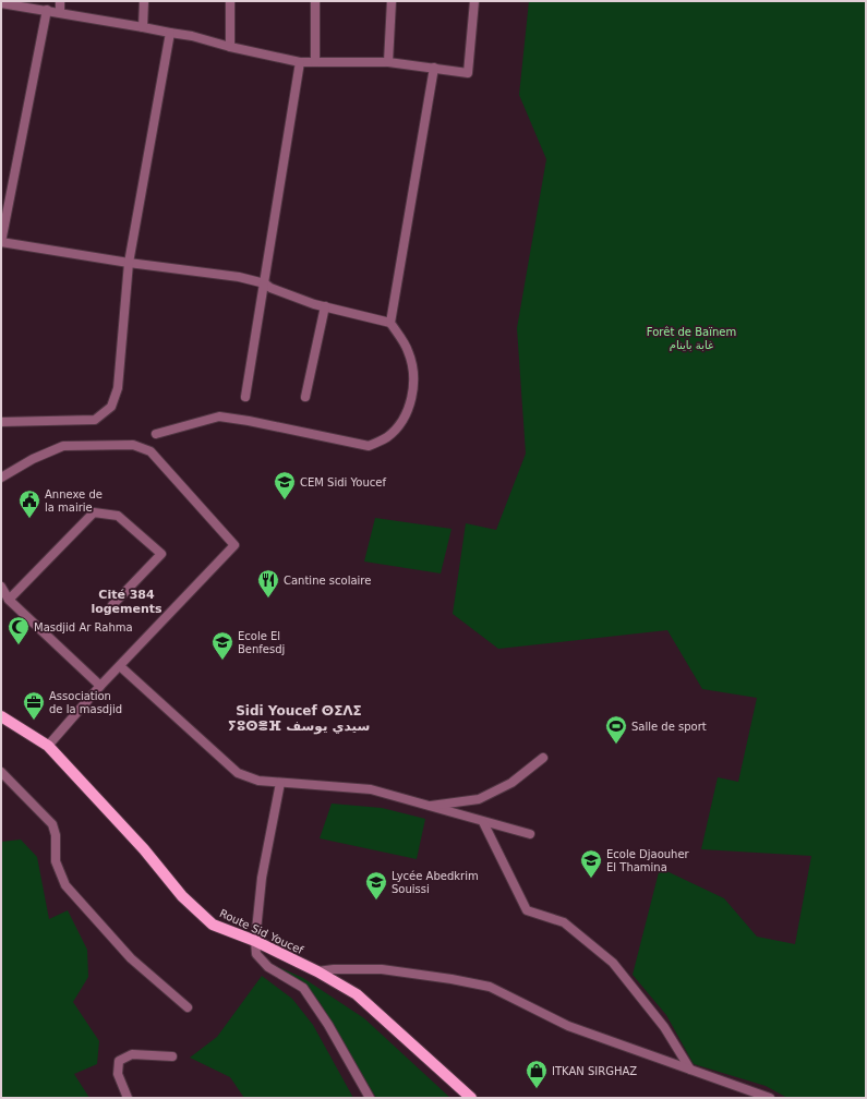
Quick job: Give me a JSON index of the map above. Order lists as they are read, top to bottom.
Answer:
{
  "streets": {
    "main road": ["Route Sid Youcef"]
  },
  "districts": ["Cité 384 logements", "Sidi Youcef ⵙⵉⴷⵉ ⵢⵓⵙⴻⴼ سيدي يوسف"],
  "parks": ["Forêt de Baïnem غابة باينام"],
  "places": {
    "school or university": [
      "CEM Sidi Youcef",
      "Ecole El Benfesdj",
      "Ecole Djaouher El Thamina",
      "Lycée Abedkrim Souissi"
    ],
    "public building": ["Annexe de la mairie"],
    "restaurant": ["Cantine scolaire"],
    "mosque": ["Masdjid Ar Rahma"],
    "office": ["Association de la masdjid"],
    "sports": ["Salle de sport"],
    "shop": ["ITKAN SIRGHAZ"]
  }
}
